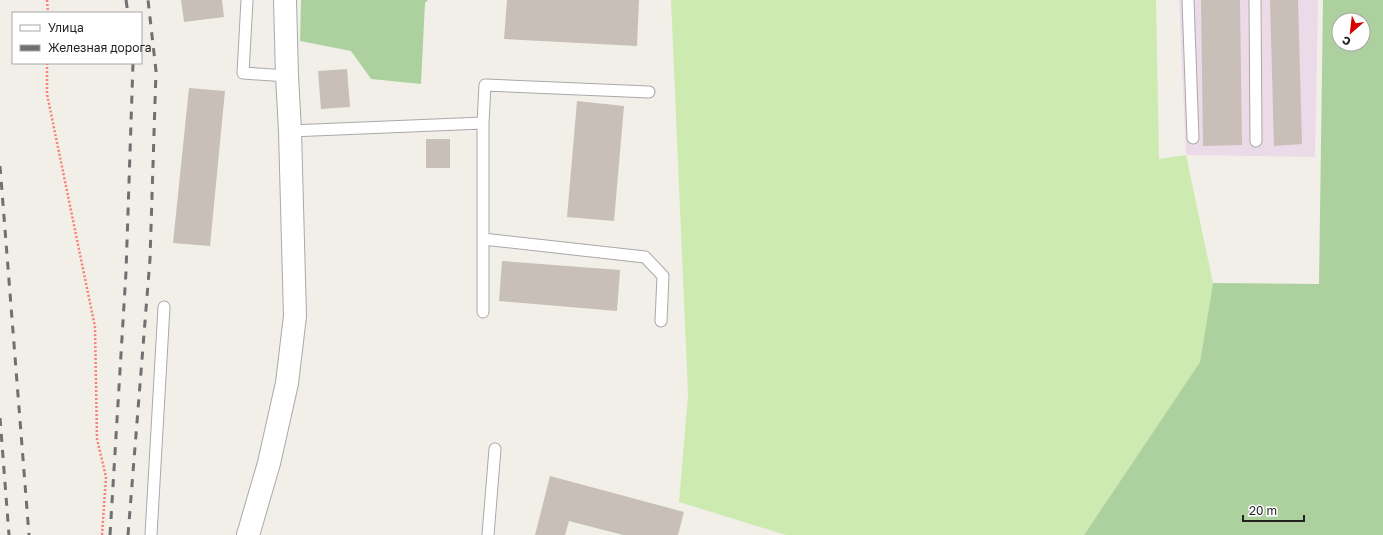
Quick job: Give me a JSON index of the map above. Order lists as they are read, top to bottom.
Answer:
{
  "legend": ["Улица", "Железная дорога"],
  "scale_bar": "20 m",
  "north": "bottom left"
}
